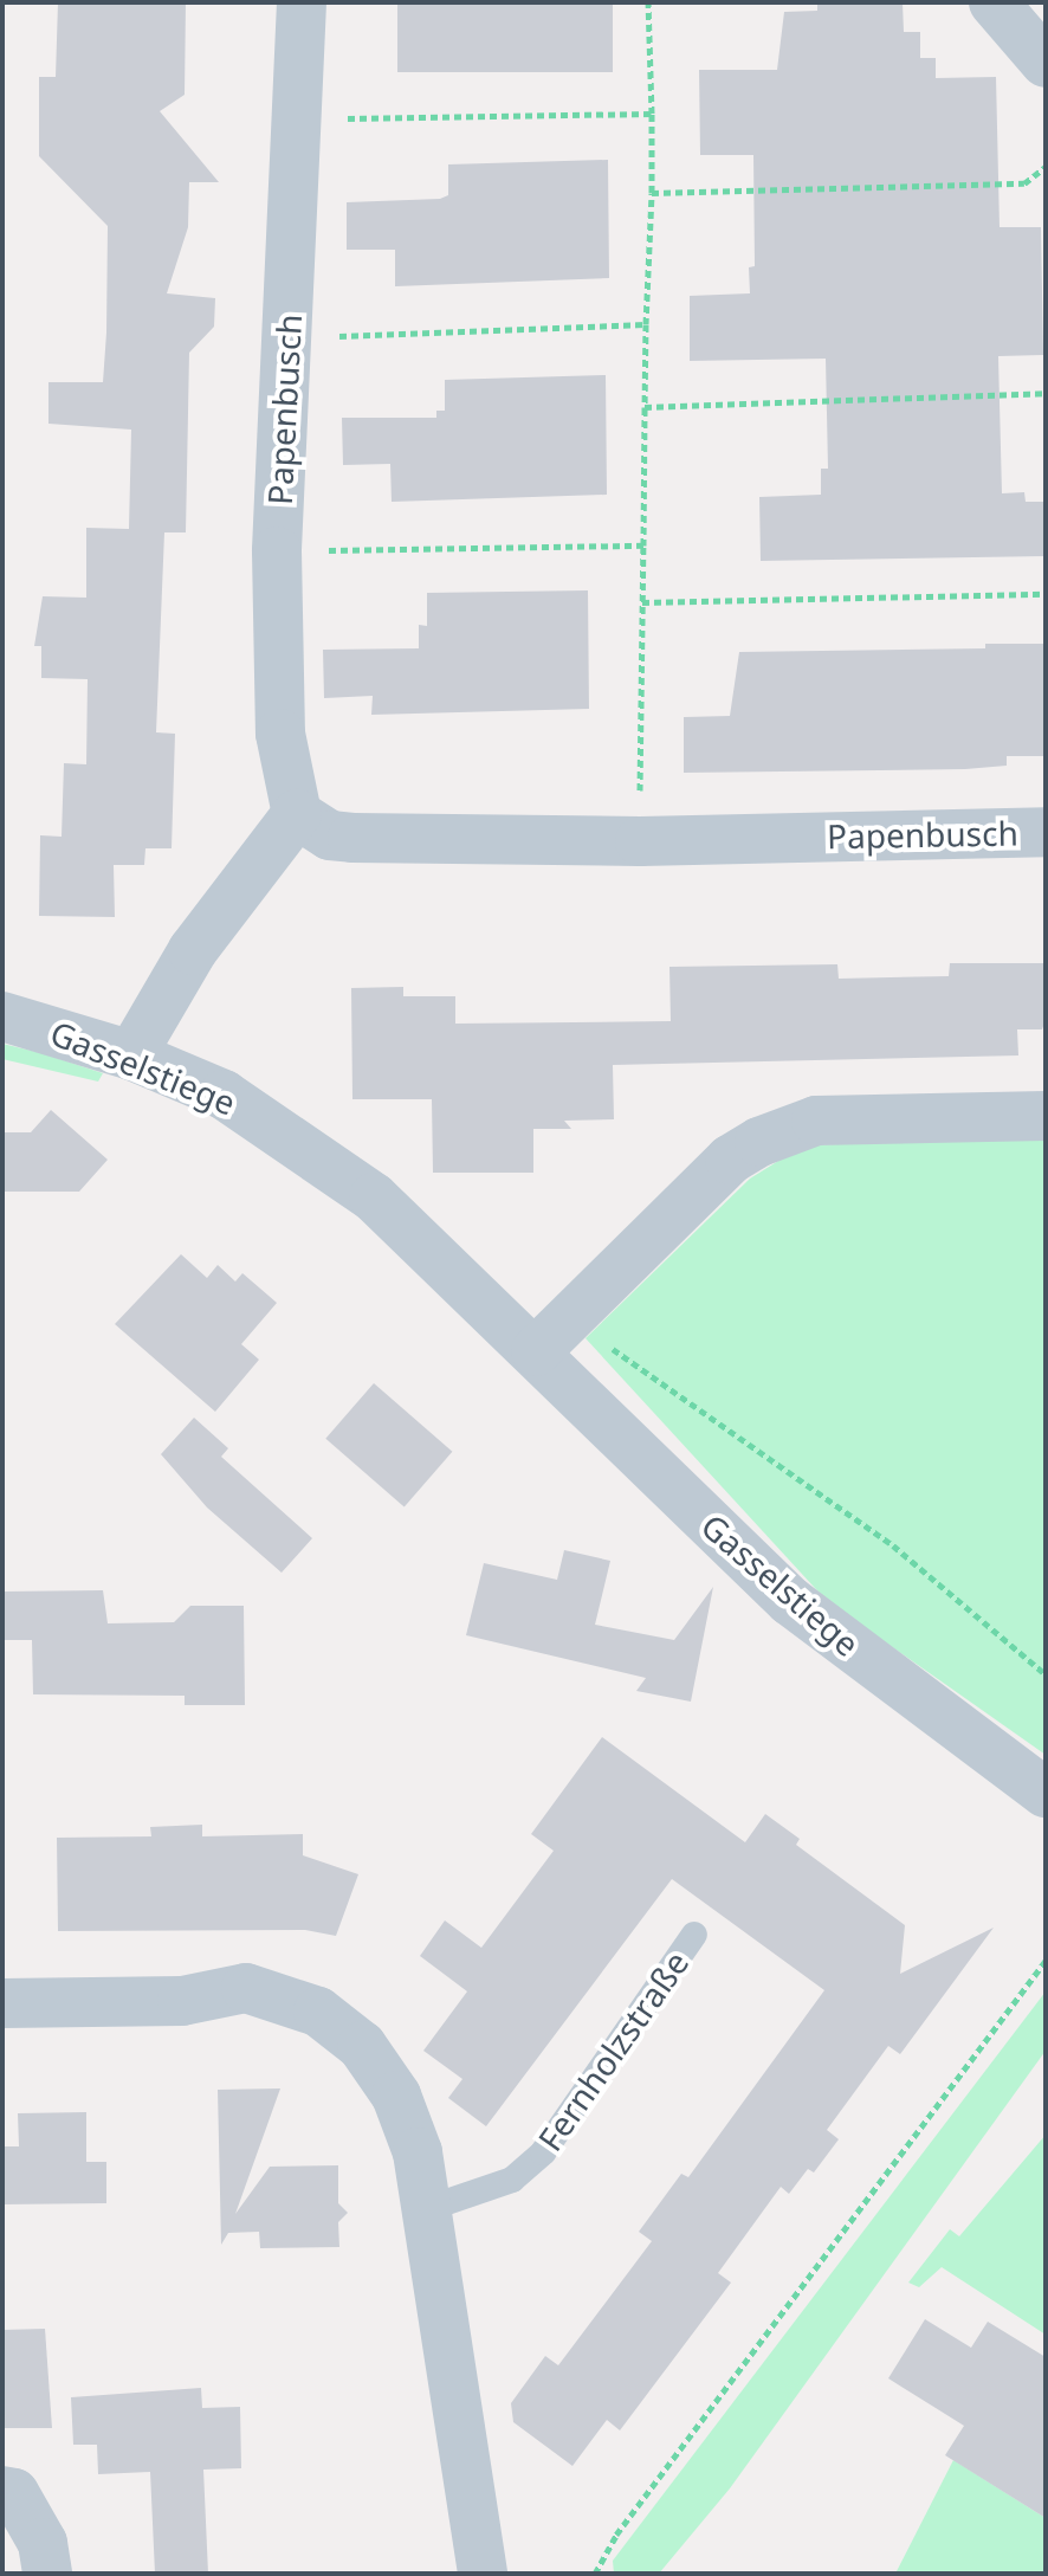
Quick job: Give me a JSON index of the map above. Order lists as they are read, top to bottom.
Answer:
{
  "streets": {
    "street": ["Papenbusch", "Gasselstiege"],
    "lane": ["Fernholzstraße"]
  }
}
